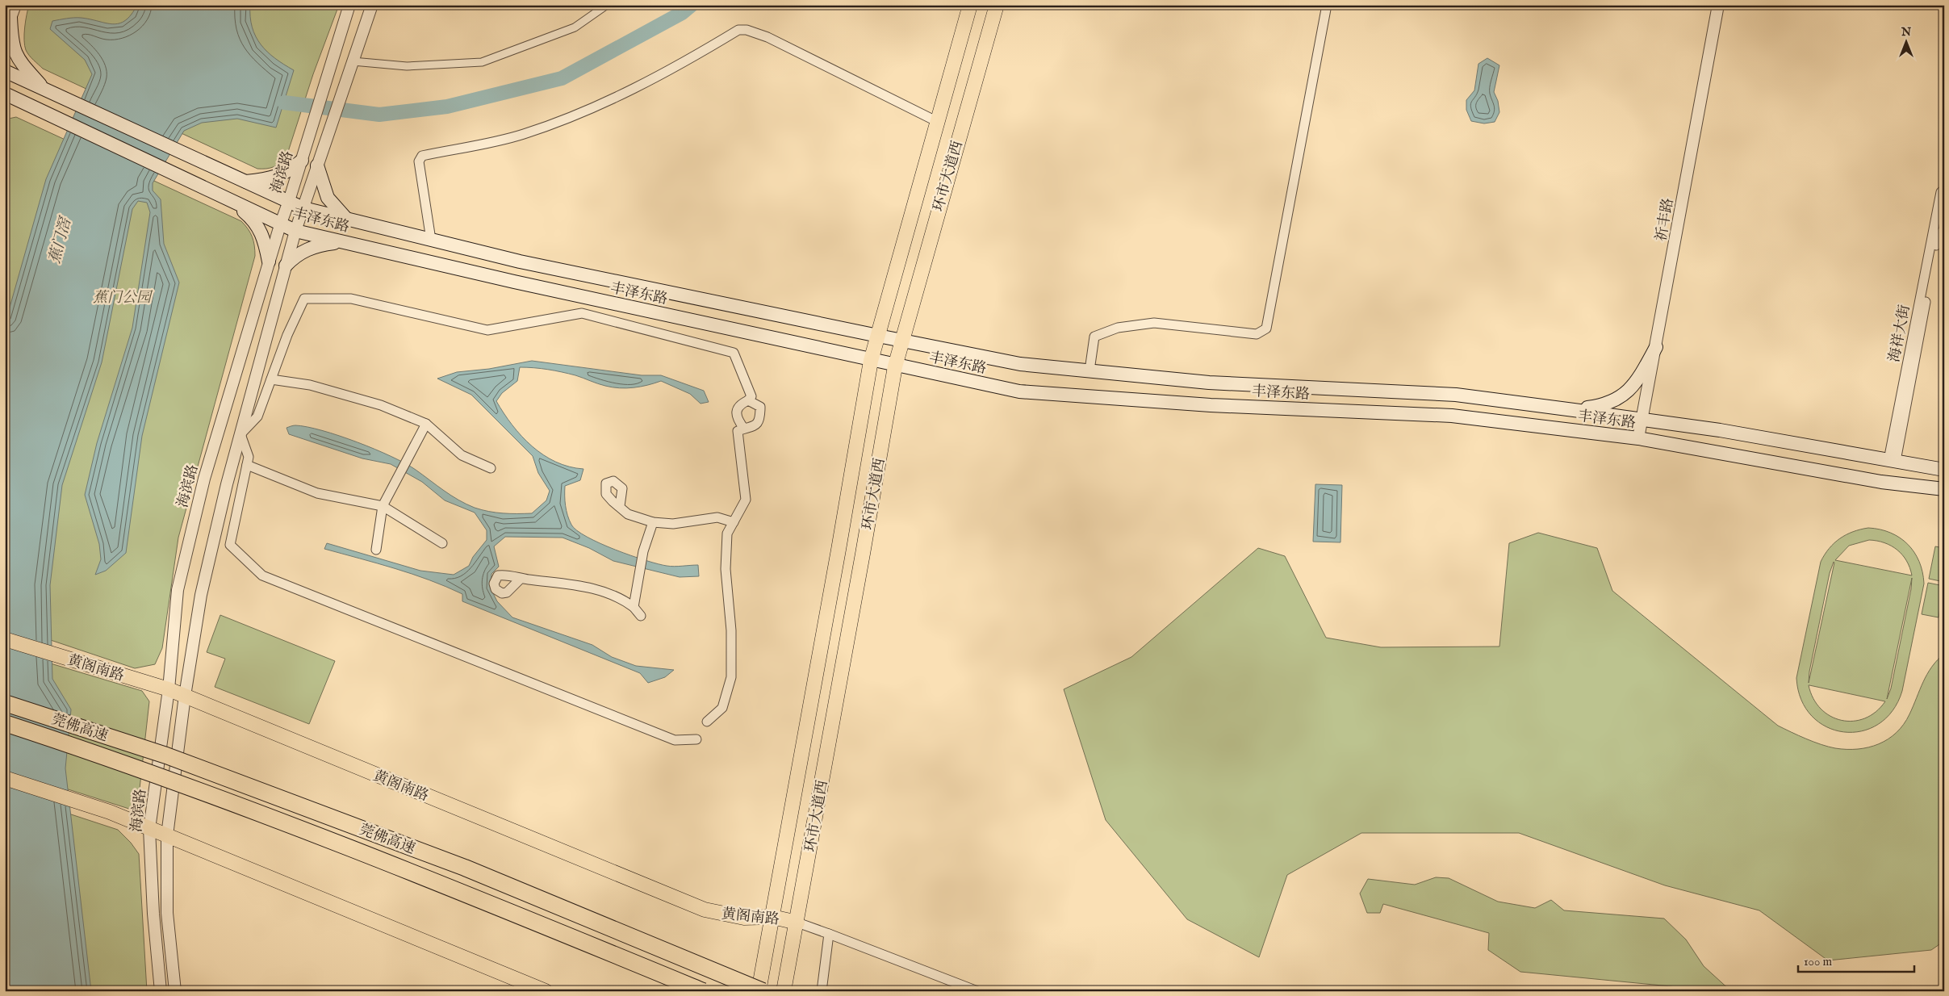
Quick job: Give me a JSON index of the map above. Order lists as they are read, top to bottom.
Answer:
{
  "streets": {
    "highway": ["莞佛高速"],
    "main road": ["环市大道西", "丰泽东路", "黄阁南路"],
    "street": ["海滨路", "祈丰路", "海祥大街"]
  },
  "crossings": [
    ["海滨路", "丰泽东路"],
    ["海滨路", "黄阁南路"],
    ["环市大道西", "丰泽东路"],
    ["环市大道西", "黄阁南路"],
    ["丰泽东路", "祈丰路"],
    ["丰泽东路", "海祥大街"]
  ],
  "water": ["蕉门滘"],
  "parks": ["蕉门公园"],
  "scale_bar": "100 m",
  "north": "top"
}
